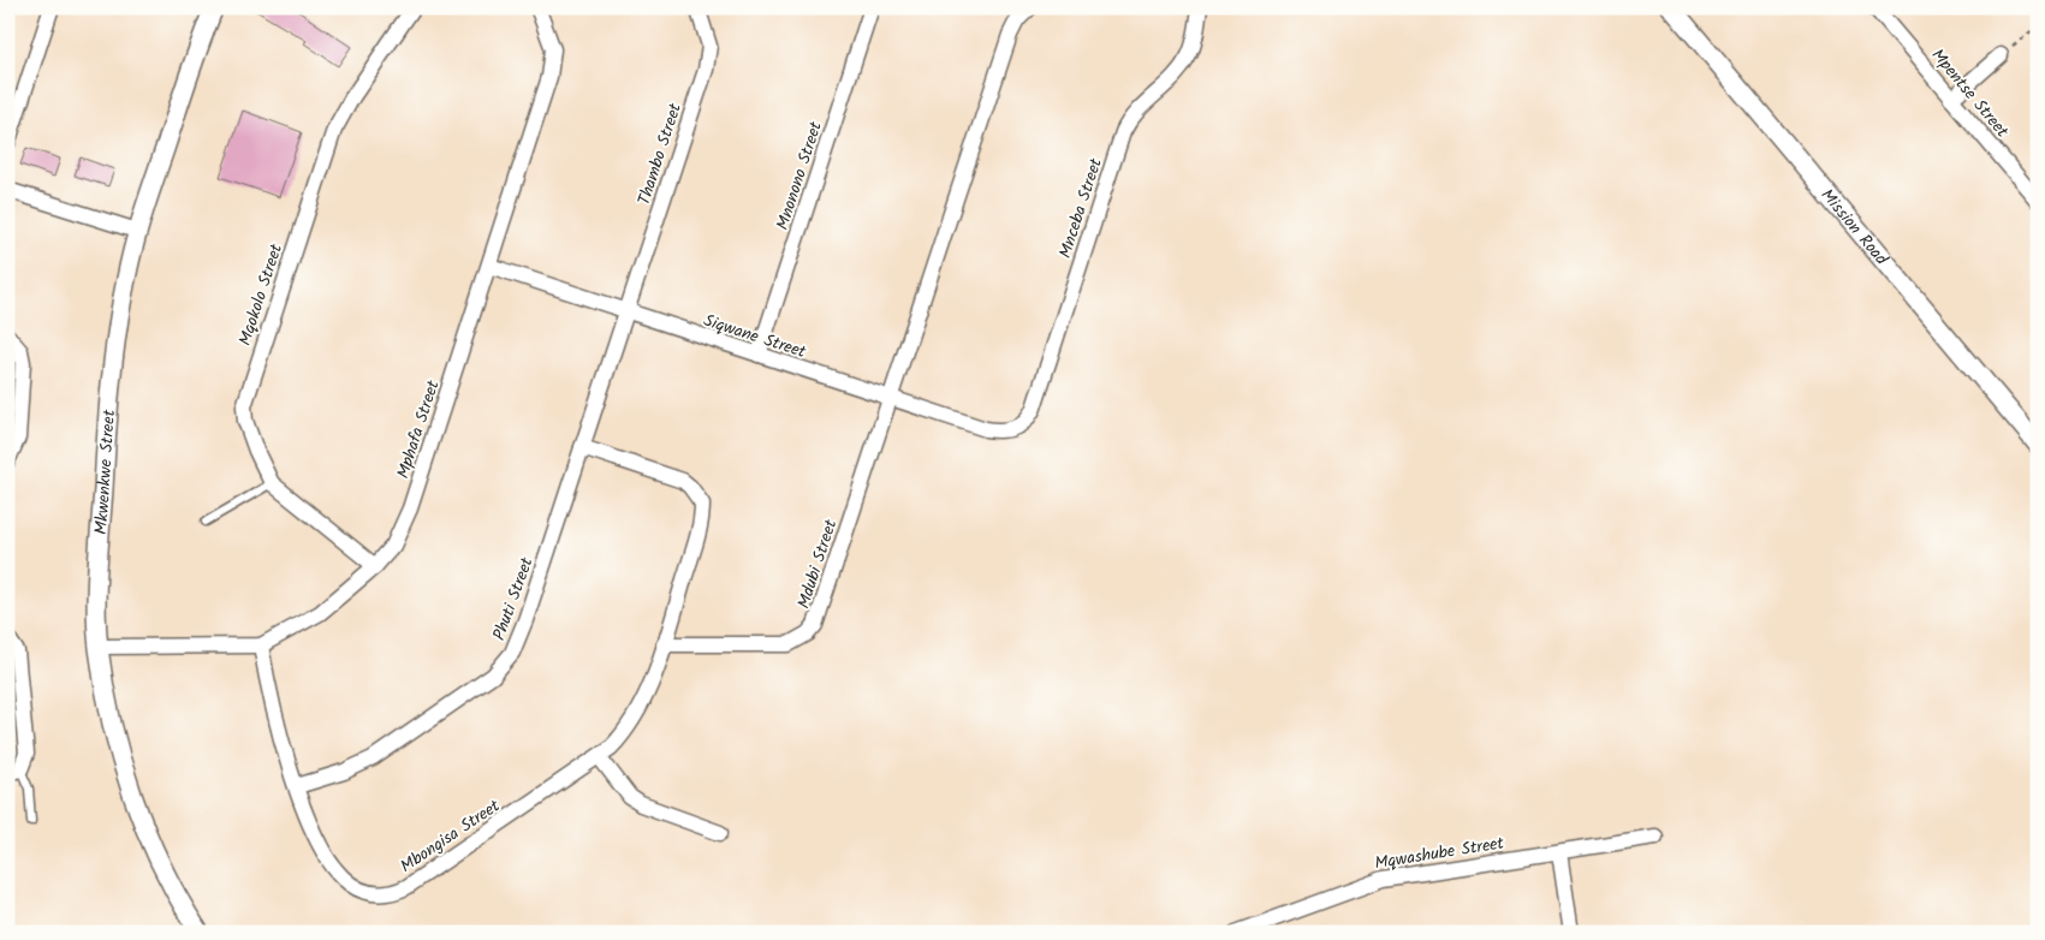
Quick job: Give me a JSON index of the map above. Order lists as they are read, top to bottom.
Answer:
{
  "streets": {
    "street": [
      "Mpentse Street",
      "Thambo Street",
      "Mnonono Street",
      "Mnceba Street",
      "Mission Road",
      "Mqokolo Street",
      "Siqwane Street",
      "Mphafa Street",
      "Mkwenkwe Street",
      "Mdubi Street",
      "Phuti Street",
      "Mbongisa Street",
      "Mqwashube Street"
    ]
  },
  "crossings": [
    ["Thambo Street", "Siqwane Street"],
    ["Thambo Street", "Phuti Street"],
    ["Mnonono Street", "Siqwane Street"],
    ["Mnceba Street", "Siqwane Street"],
    ["Mqokolo Street", "Mphafa Street"],
    ["Siqwane Street", "Mphafa Street"],
    ["Siqwane Street", "Mdubi Street"],
    ["Siqwane Street", "Phuti Street"],
    ["Mphafa Street", "Mkwenkwe Street"],
    ["Mphafa Street", "Mbongisa Street"],
    ["Mdubi Street", "Mbongisa Street"],
    ["Phuti Street", "Mbongisa Street"]
  ]
}
